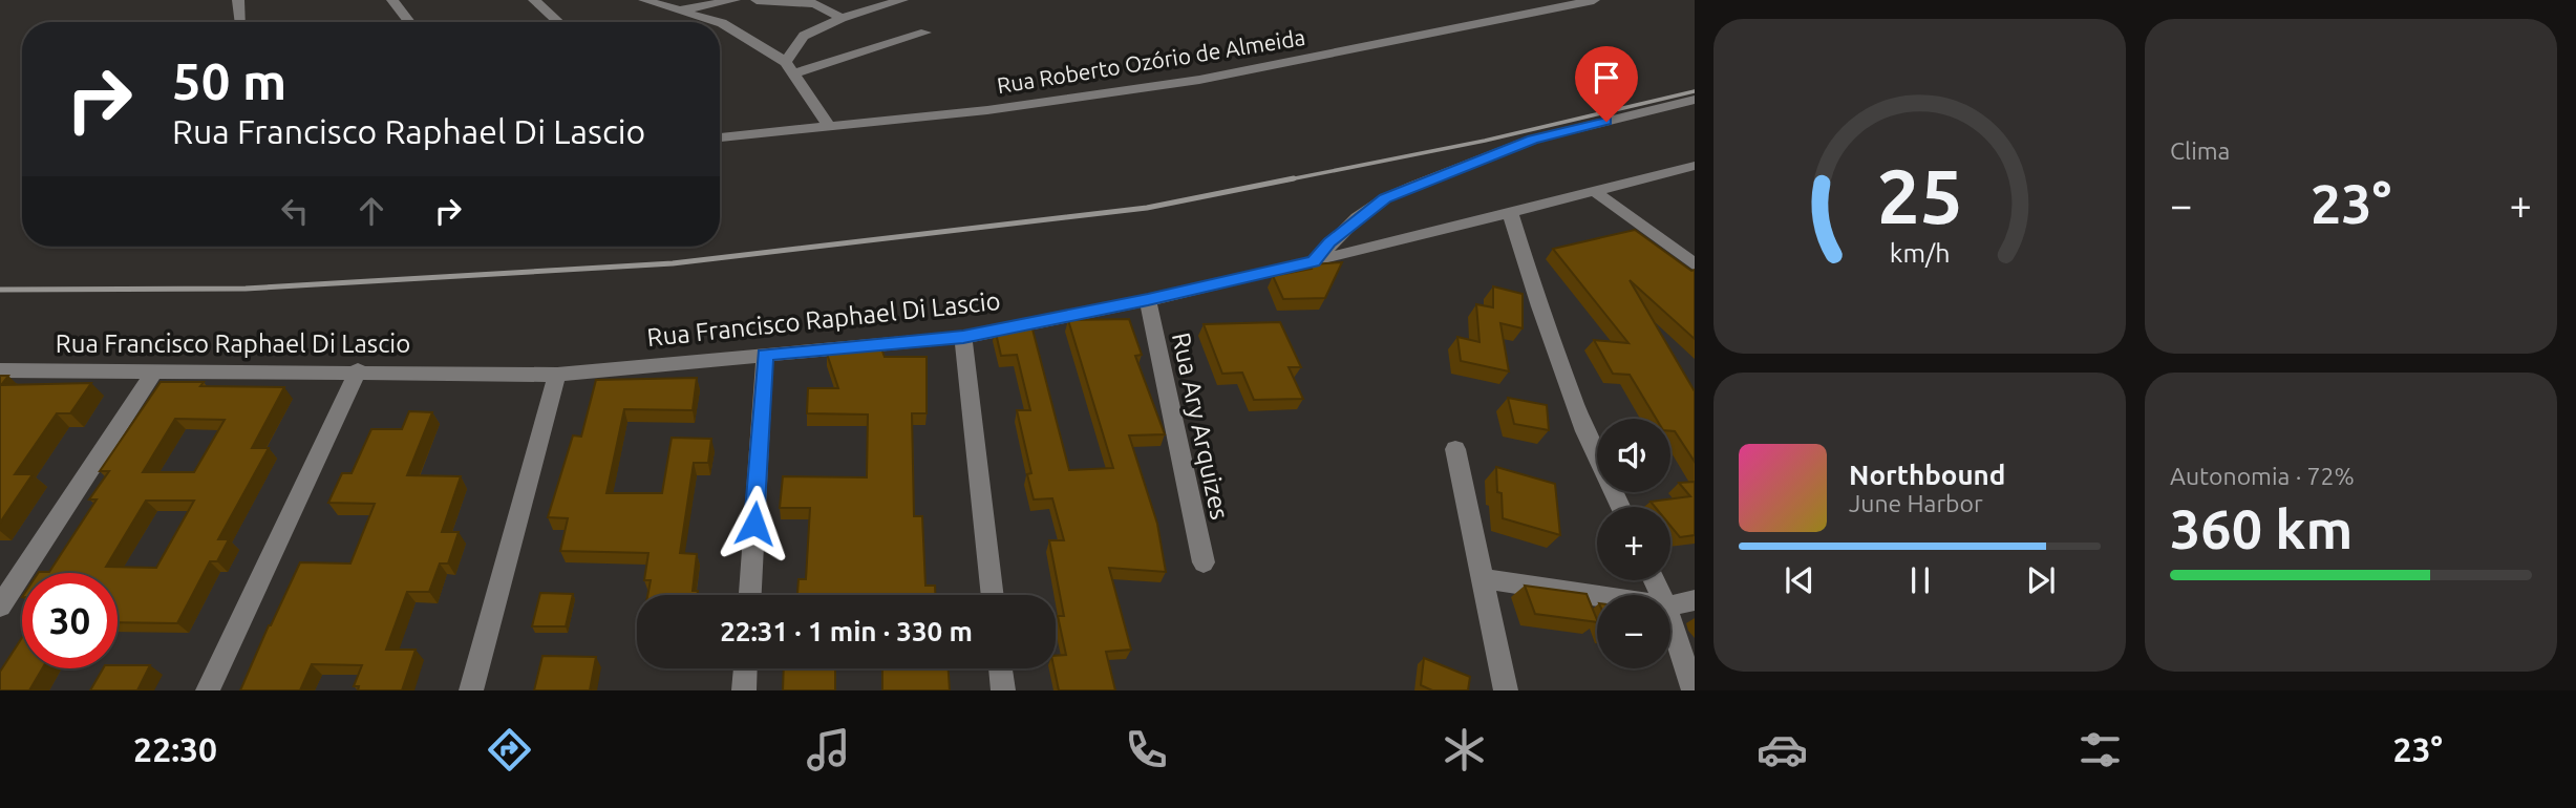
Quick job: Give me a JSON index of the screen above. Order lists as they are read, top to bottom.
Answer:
{
  "streets": {
    "street": ["Rua Roberto Ozório de Almeida", "Rua Francisco Raphael Di Lascio", "Rua Ary Arquizes"]
  },
  "crossings": [
    ["Rua Francisco Raphael Di Lascio", "Rua Ary Arquizes"]
  ],
  "page": {
    "tile": [
      "Clima",
      ["Autonomia · 72%", "360 km"]
    ],
    "turn": ["50 m", "Rua Francisco Raphael Di Lascio"],
    "heat": ["−", "23°", "+"],
    "map_buttons": ["+", "−"],
    "song": ["Northbound", "June Harbor"],
    "limit": "30",
    "trip": "22:31 · 1 min · 330 m",
    "tabs": ["22:30", "23°"],
    "gauge": ["25", "km/h"]
  }
}
